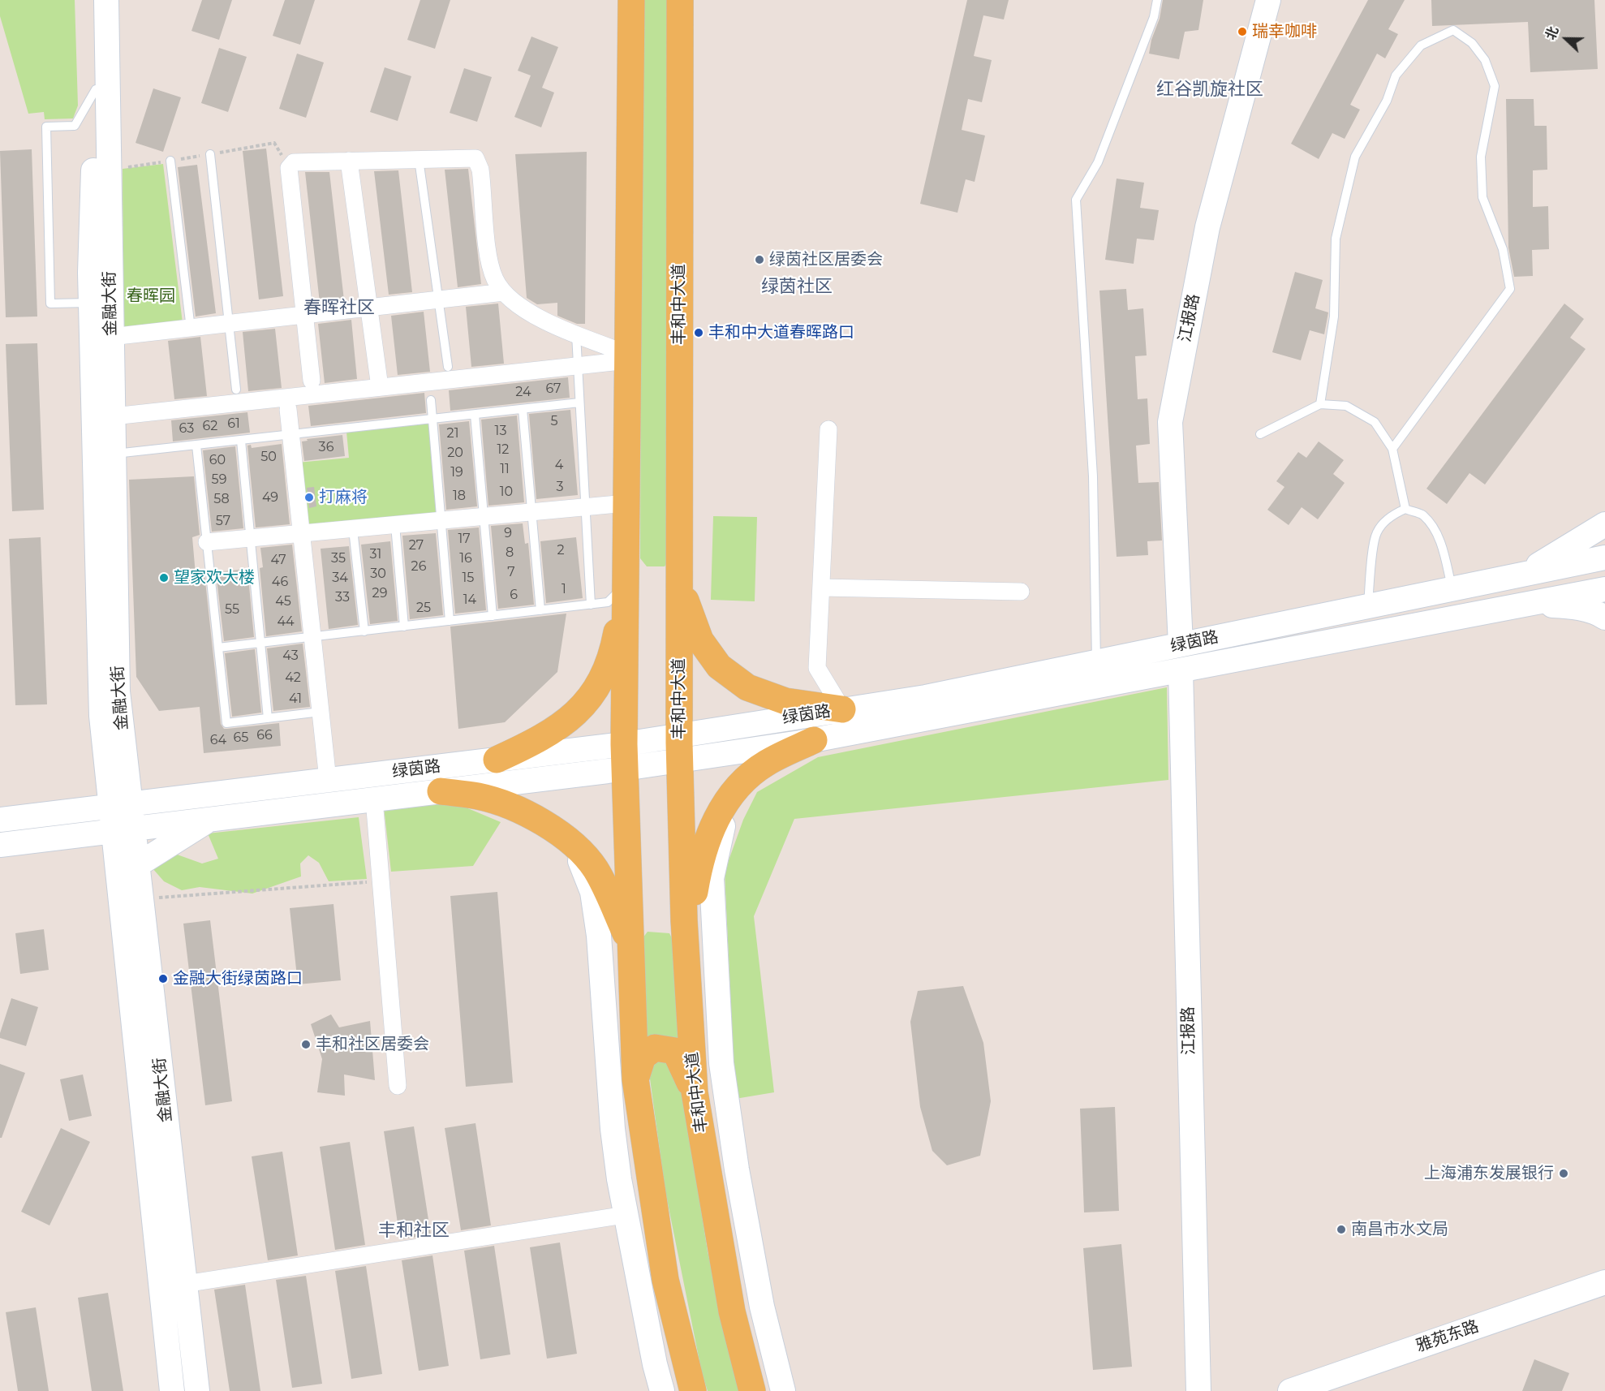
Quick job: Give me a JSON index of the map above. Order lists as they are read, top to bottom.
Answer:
{
  "streets": {
    "main road": [
      "金融大街",
      "丰和中大道",
      "江报路",
      "绿茵路",
      "雅苑东路"
    ]
  },
  "crossings": [
    ["金融大街", "绿茵路"],
    ["丰和中大道", "绿茵路"],
    ["江报路", "绿茵路"]
  ],
  "districts": [
    "红谷凯旋社区",
    "绿茵社区",
    "春晖社区",
    "丰和社区"
  ],
  "parks": ["春晖园"],
  "places": [
    "瑞幸咖啡",
    "绿茵社区居委会",
    "丰和中大道春晖路口",
    "打麻将",
    "望家欢大楼",
    "金融大街绿茵路口",
    "丰和社区居委会",
    "上海浦东发展银行",
    "南昌市水文局"
  ],
  "house_numbers": [
    "67",
    "24",
    "5",
    "61",
    "62",
    "63",
    "13",
    "21",
    "36",
    "12",
    "20",
    "50",
    "60",
    "4",
    "11",
    "19",
    "59",
    "3",
    "10",
    "18",
    "49",
    "58",
    "57",
    "9",
    "17",
    "27",
    "2",
    "8",
    "31",
    "35",
    "16",
    "47",
    "26",
    "7",
    "30",
    "34",
    "15",
    "46",
    "1",
    "29",
    "6",
    "33",
    "14",
    "45",
    "25",
    "55",
    "44",
    "43",
    "42",
    "41",
    "66",
    "65",
    "64"
  ],
  "north": "left"
}
